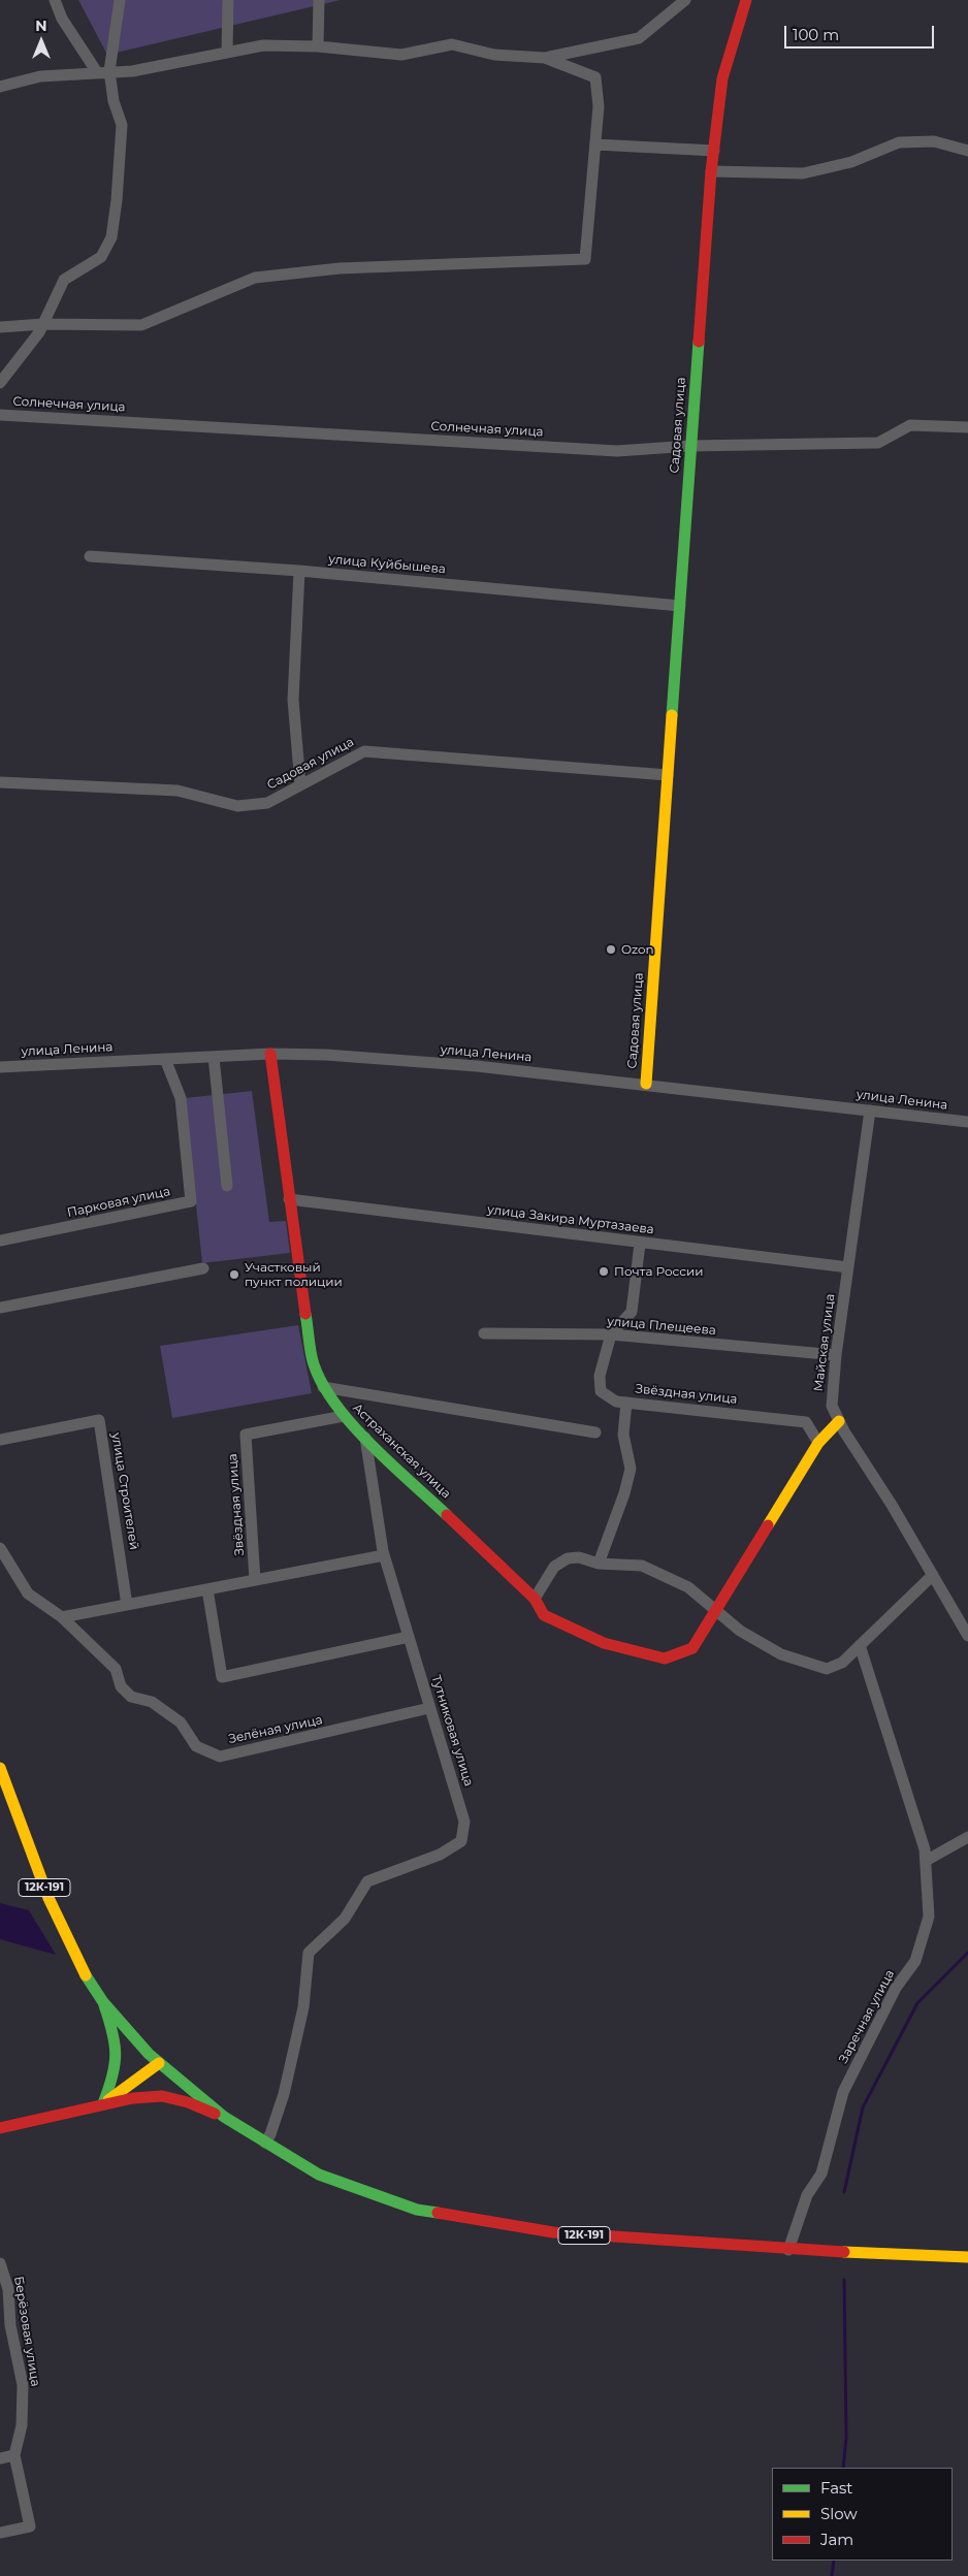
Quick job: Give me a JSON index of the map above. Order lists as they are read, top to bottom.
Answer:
{
  "streets": {
    "street": [
      "Солнечная улица",
      "Садовая улица",
      "улица Куйбышева",
      "улица Ленина",
      "Парковая улица",
      "улица Закира Муртазаева",
      "улица Плещеева",
      "Майская улица",
      "Звёздная улица",
      "Астраханская улица",
      "улица Строителей",
      "Зелёная улица",
      "Тутниковая улица",
      "12К-191",
      "Заречная улица",
      "Берёзовая улица"
    ]
  },
  "crossings": [
    ["Солнечная улица", "Садовая улица"],
    ["Садовая улица", "улица Куйбышева"],
    ["Садовая улица", "улица Ленина"],
    ["улица Ленина", "Парковая улица"],
    ["улица Ленина", "Майская улица"],
    ["улица Ленина", "Астраханская улица"],
    ["улица Закира Муртазаева", "Майская улица"],
    ["улица Закира Муртазаева", "Астраханская улица"],
    ["улица Плещеева", "Майская улица"],
    ["улица Плещеева", "Звёздная улица"],
    ["Майская улица", "Астраханская улица"],
    ["Звёздная улица", "Астраханская улица"],
    ["Астраханская улица", "Тутниковая улица"],
    ["Зелёная улица", "Тутниковая улица"],
    ["Тутниковая улица", "12К-191"],
    ["12К-191", "Заречная улица"]
  ],
  "places": ["Ozon", "Почта России", "Участковый пункт полиции"],
  "legend": ["Fast", "Slow", "Jam"],
  "scale_bar": "100 m",
  "north": "top"
}
